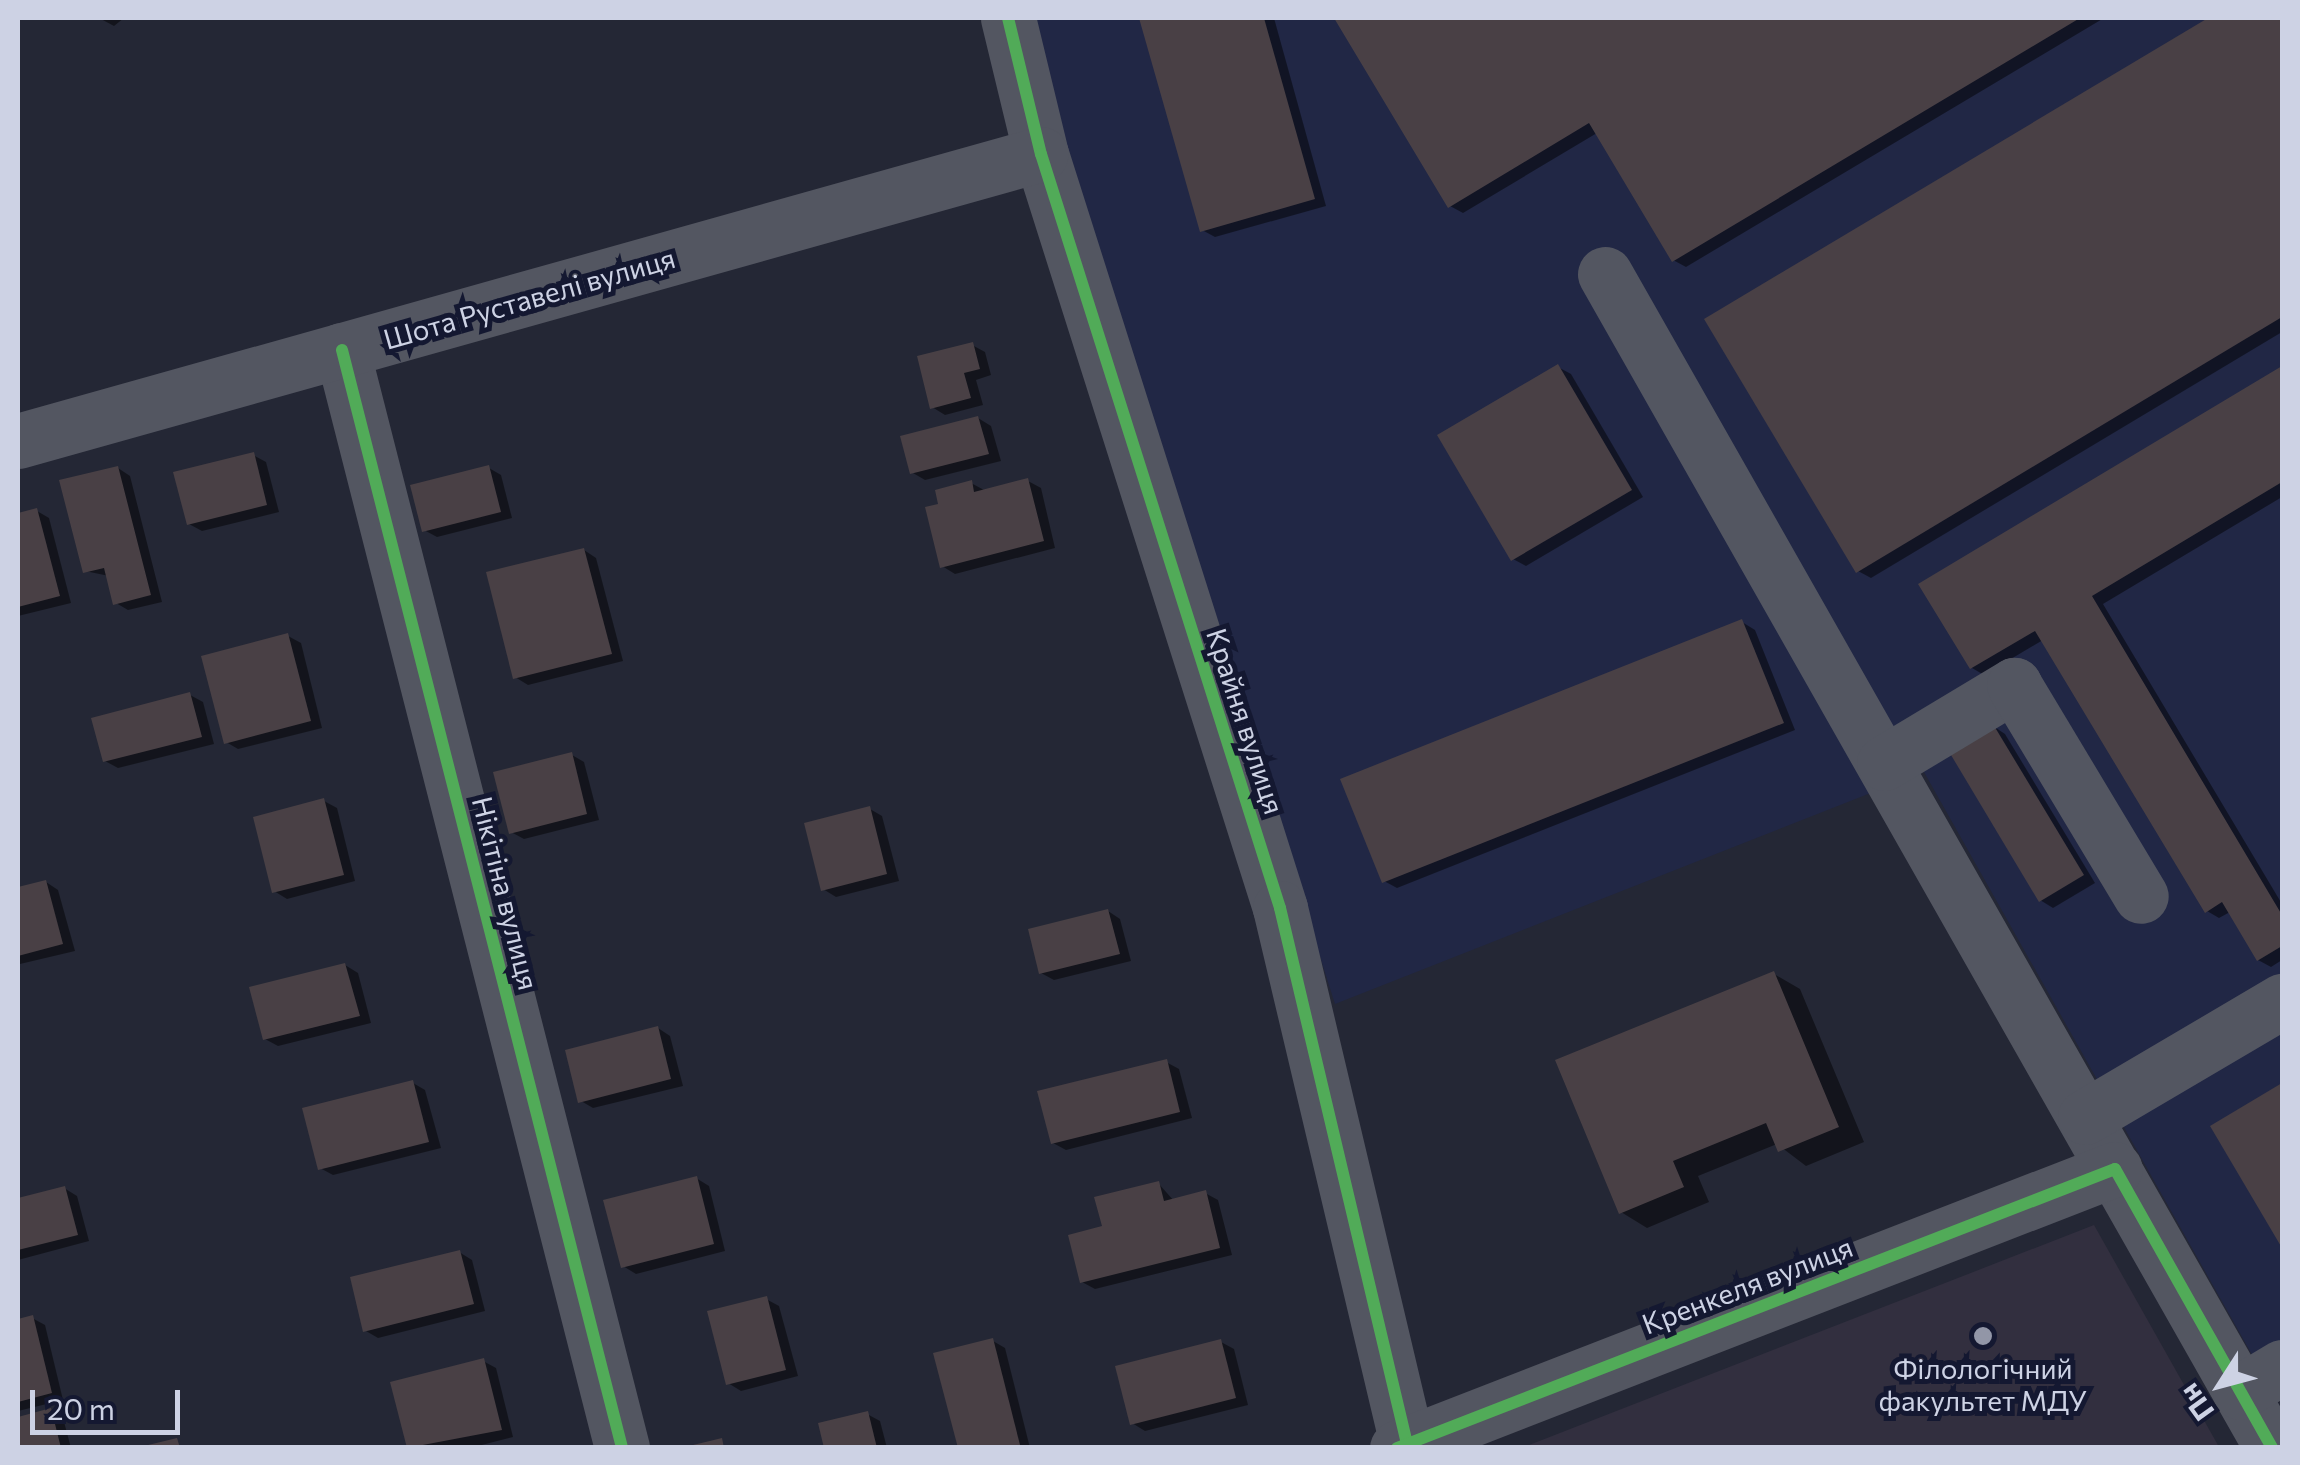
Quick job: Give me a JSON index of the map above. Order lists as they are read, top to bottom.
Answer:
{
  "streets": {
    "street": [
      "Шота Руставелі вулиця",
      "Крайня вулиця",
      "Нікітіна вулиця",
      "Кренкеля вулиця"
    ]
  },
  "crossings": [
    ["Шота Руставелі вулиця", "Крайня вулиця"],
    ["Шота Руставелі вулиця", "Нікітіна вулиця"],
    ["Крайня вулиця", "Кренкеля вулиця"]
  ],
  "places": ["Філологічний факультет МДУ"],
  "scale_bar": "20 m",
  "north": "bottom left"
}
